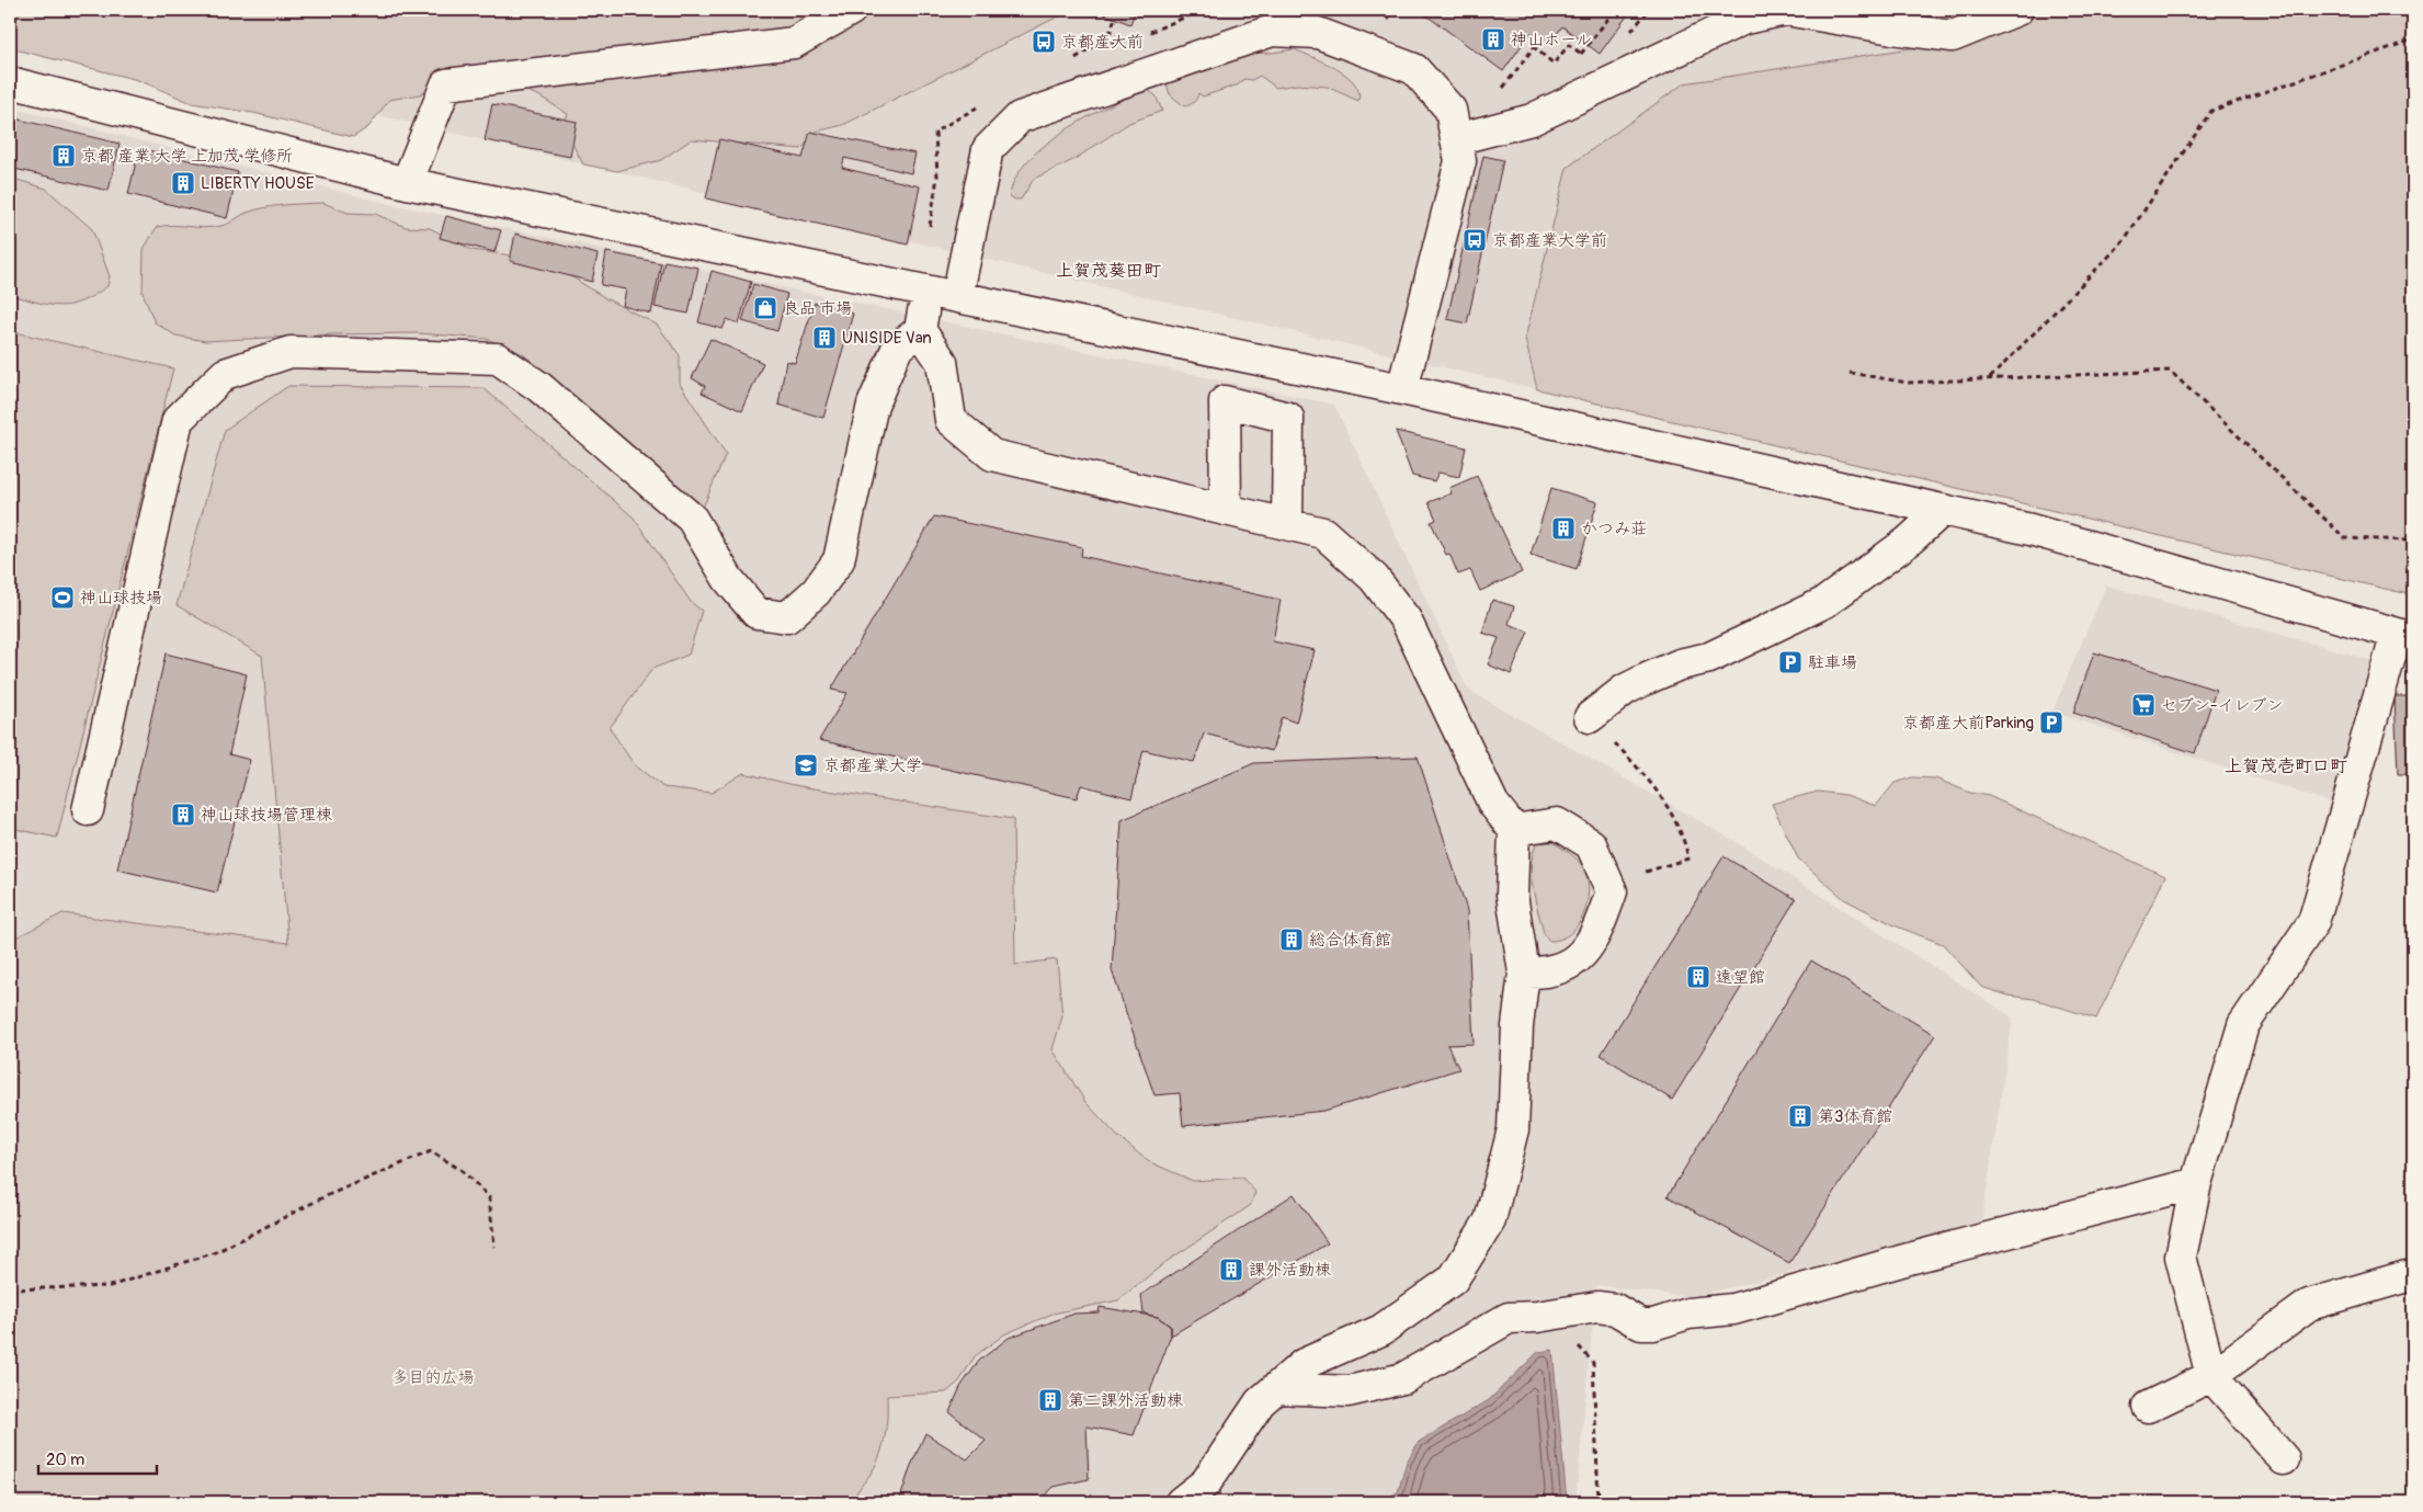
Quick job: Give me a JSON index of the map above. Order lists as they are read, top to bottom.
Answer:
{
  "districts": ["上賀茂葵田町", "上賀茂壱町口町"],
  "parks": ["多目的広場"],
  "places": {
    "building": [
      "神山ホール",
      "京都 産業 大学 上加茂 学修所",
      "LIBERTY HOUSE",
      "UNISIDE Van",
      "かつみ荘",
      "神山球技場管理棟",
      "総合体育館",
      "遠望館",
      "第3体育館",
      "課外活動棟",
      "第二課外活動棟"
    ],
    "bus stop": ["京都産大前", "京都産業大学前"],
    "shop": ["良品 市場"],
    "sports": ["神山球技場"],
    "parking": ["駐車場", "京都産大前Parking"],
    "supermarket": ["セブン-イレブン"],
    "school or university": ["京都産業大学"]
  },
  "scale_bar": "20 m"
}
